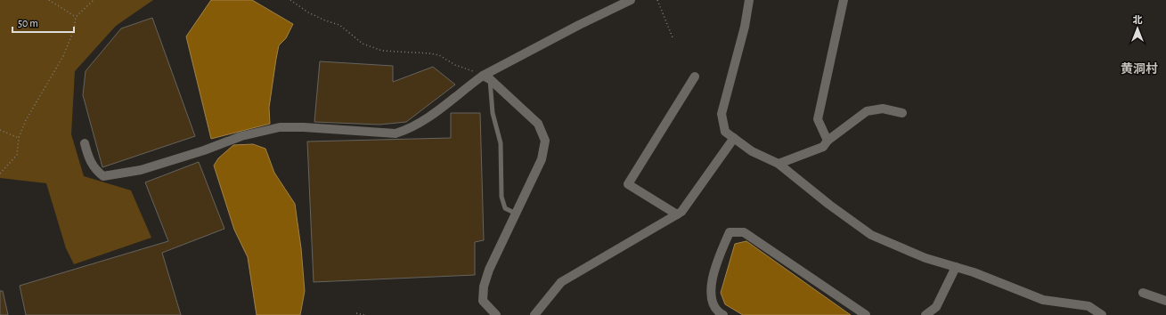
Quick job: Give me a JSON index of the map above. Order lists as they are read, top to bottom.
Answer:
{
  "districts": ["黄洞村"],
  "scale_bar": "50 m",
  "north": "top"
}
